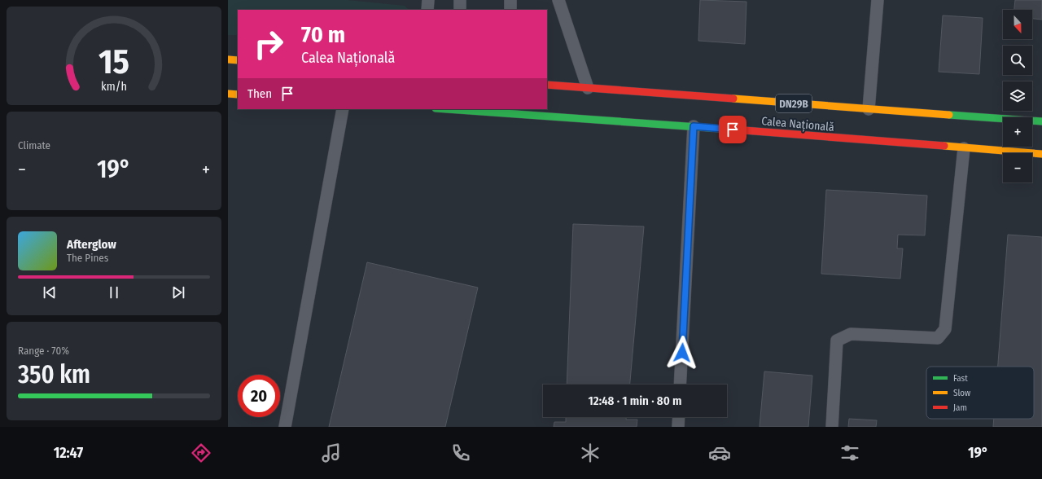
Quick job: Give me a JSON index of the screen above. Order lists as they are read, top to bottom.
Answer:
{
  "streets": {
    "main road": ["DN29B", "Calea Națională"]
  },
  "legend": ["Fast", "Slow", "Jam"],
  "north": "bottom",
  "page": {
    "map_buttons": ["+", "−"],
    "turn": ["70 m", "Calea Națională"],
    "then": "Then",
    "tile": [
      "Climate",
      ["Range · 70%", "350 km"]
    ],
    "heat": ["−", "19°", "+"],
    "song": ["Afterglow", "The Pines"],
    "limit": "20",
    "trip": "12:48 · 1 min · 80 m",
    "tabs": ["12:47", "19°"],
    "gauge": ["15", "km/h"]
  }
}
